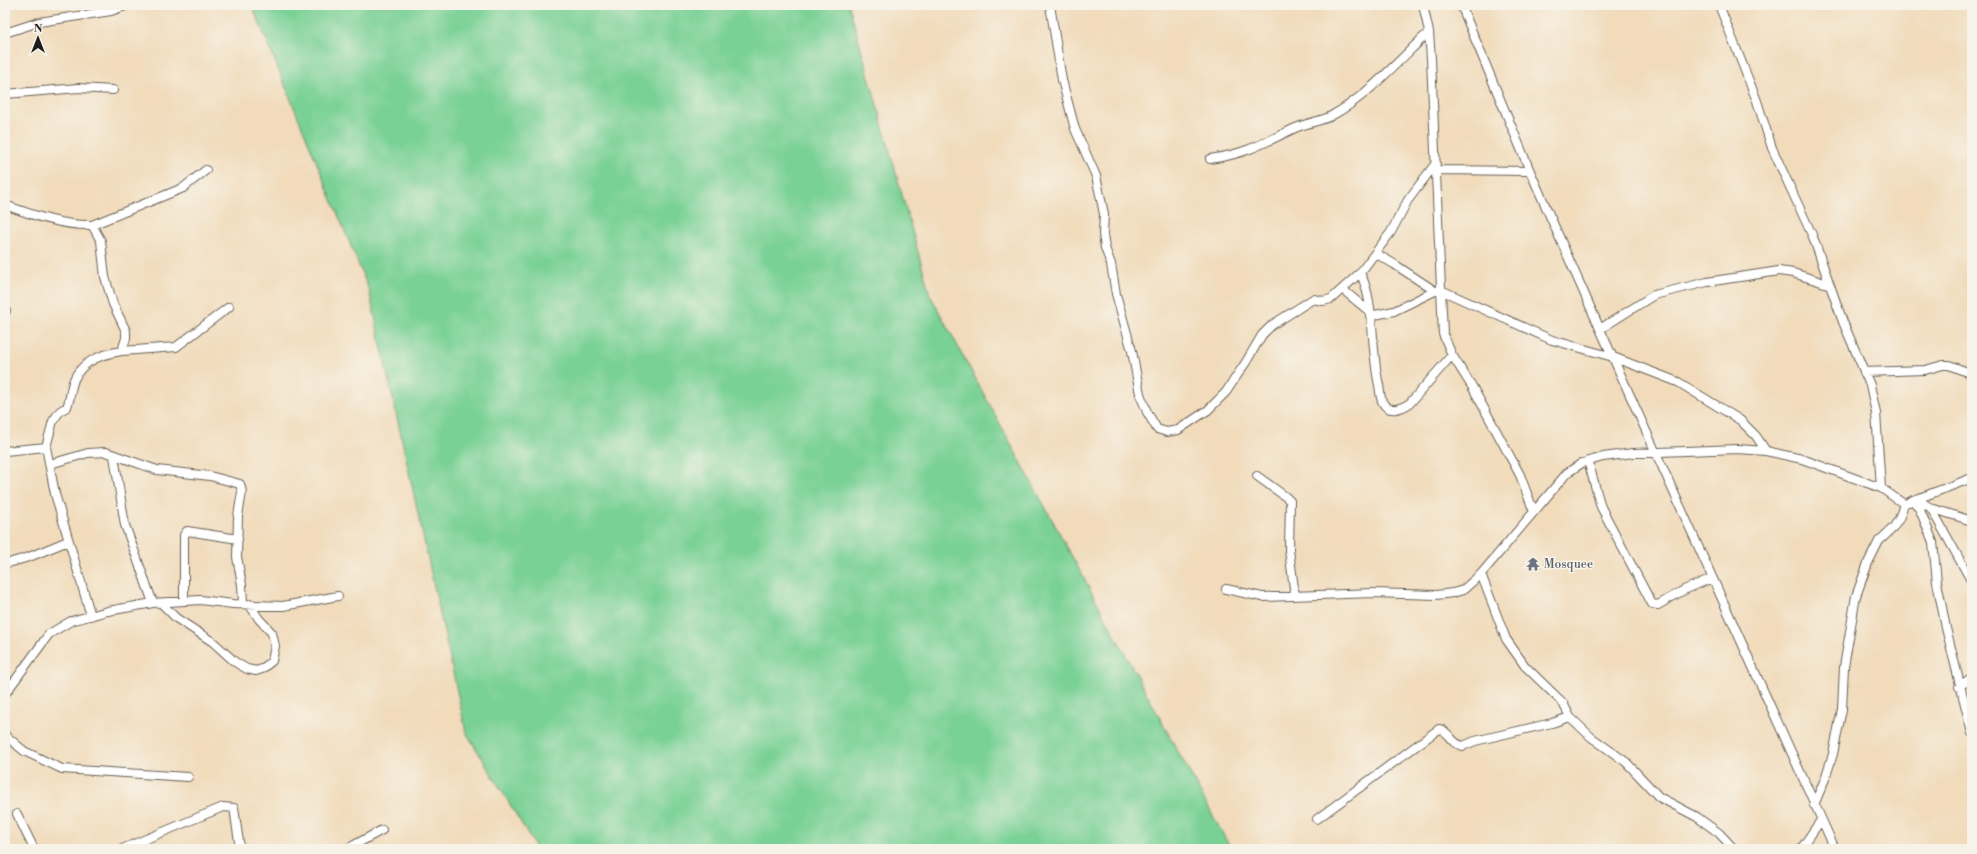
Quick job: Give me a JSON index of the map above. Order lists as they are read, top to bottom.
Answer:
{
  "places": {
    "temple": ["Mosquee"]
  },
  "north": "top"
}
